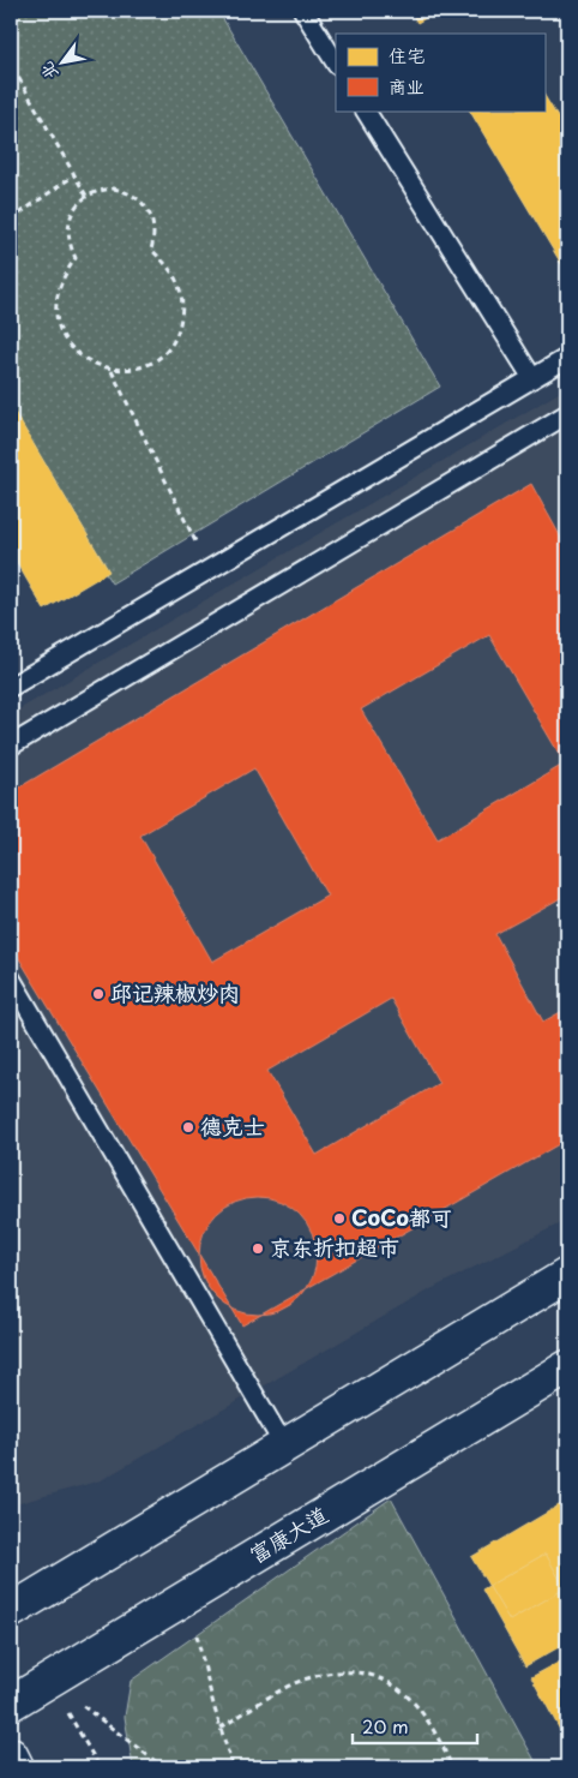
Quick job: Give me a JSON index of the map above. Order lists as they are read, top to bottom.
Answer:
{
  "streets": {
    "street": ["富康大道"]
  },
  "places": [
    "邱记辣椒炒肉",
    "德克士",
    "CoCo都可",
    "京东折扣超市"
  ],
  "legend": ["住宅", "商业"],
  "scale_bar": "20 m",
  "north": "bottom left"
}
